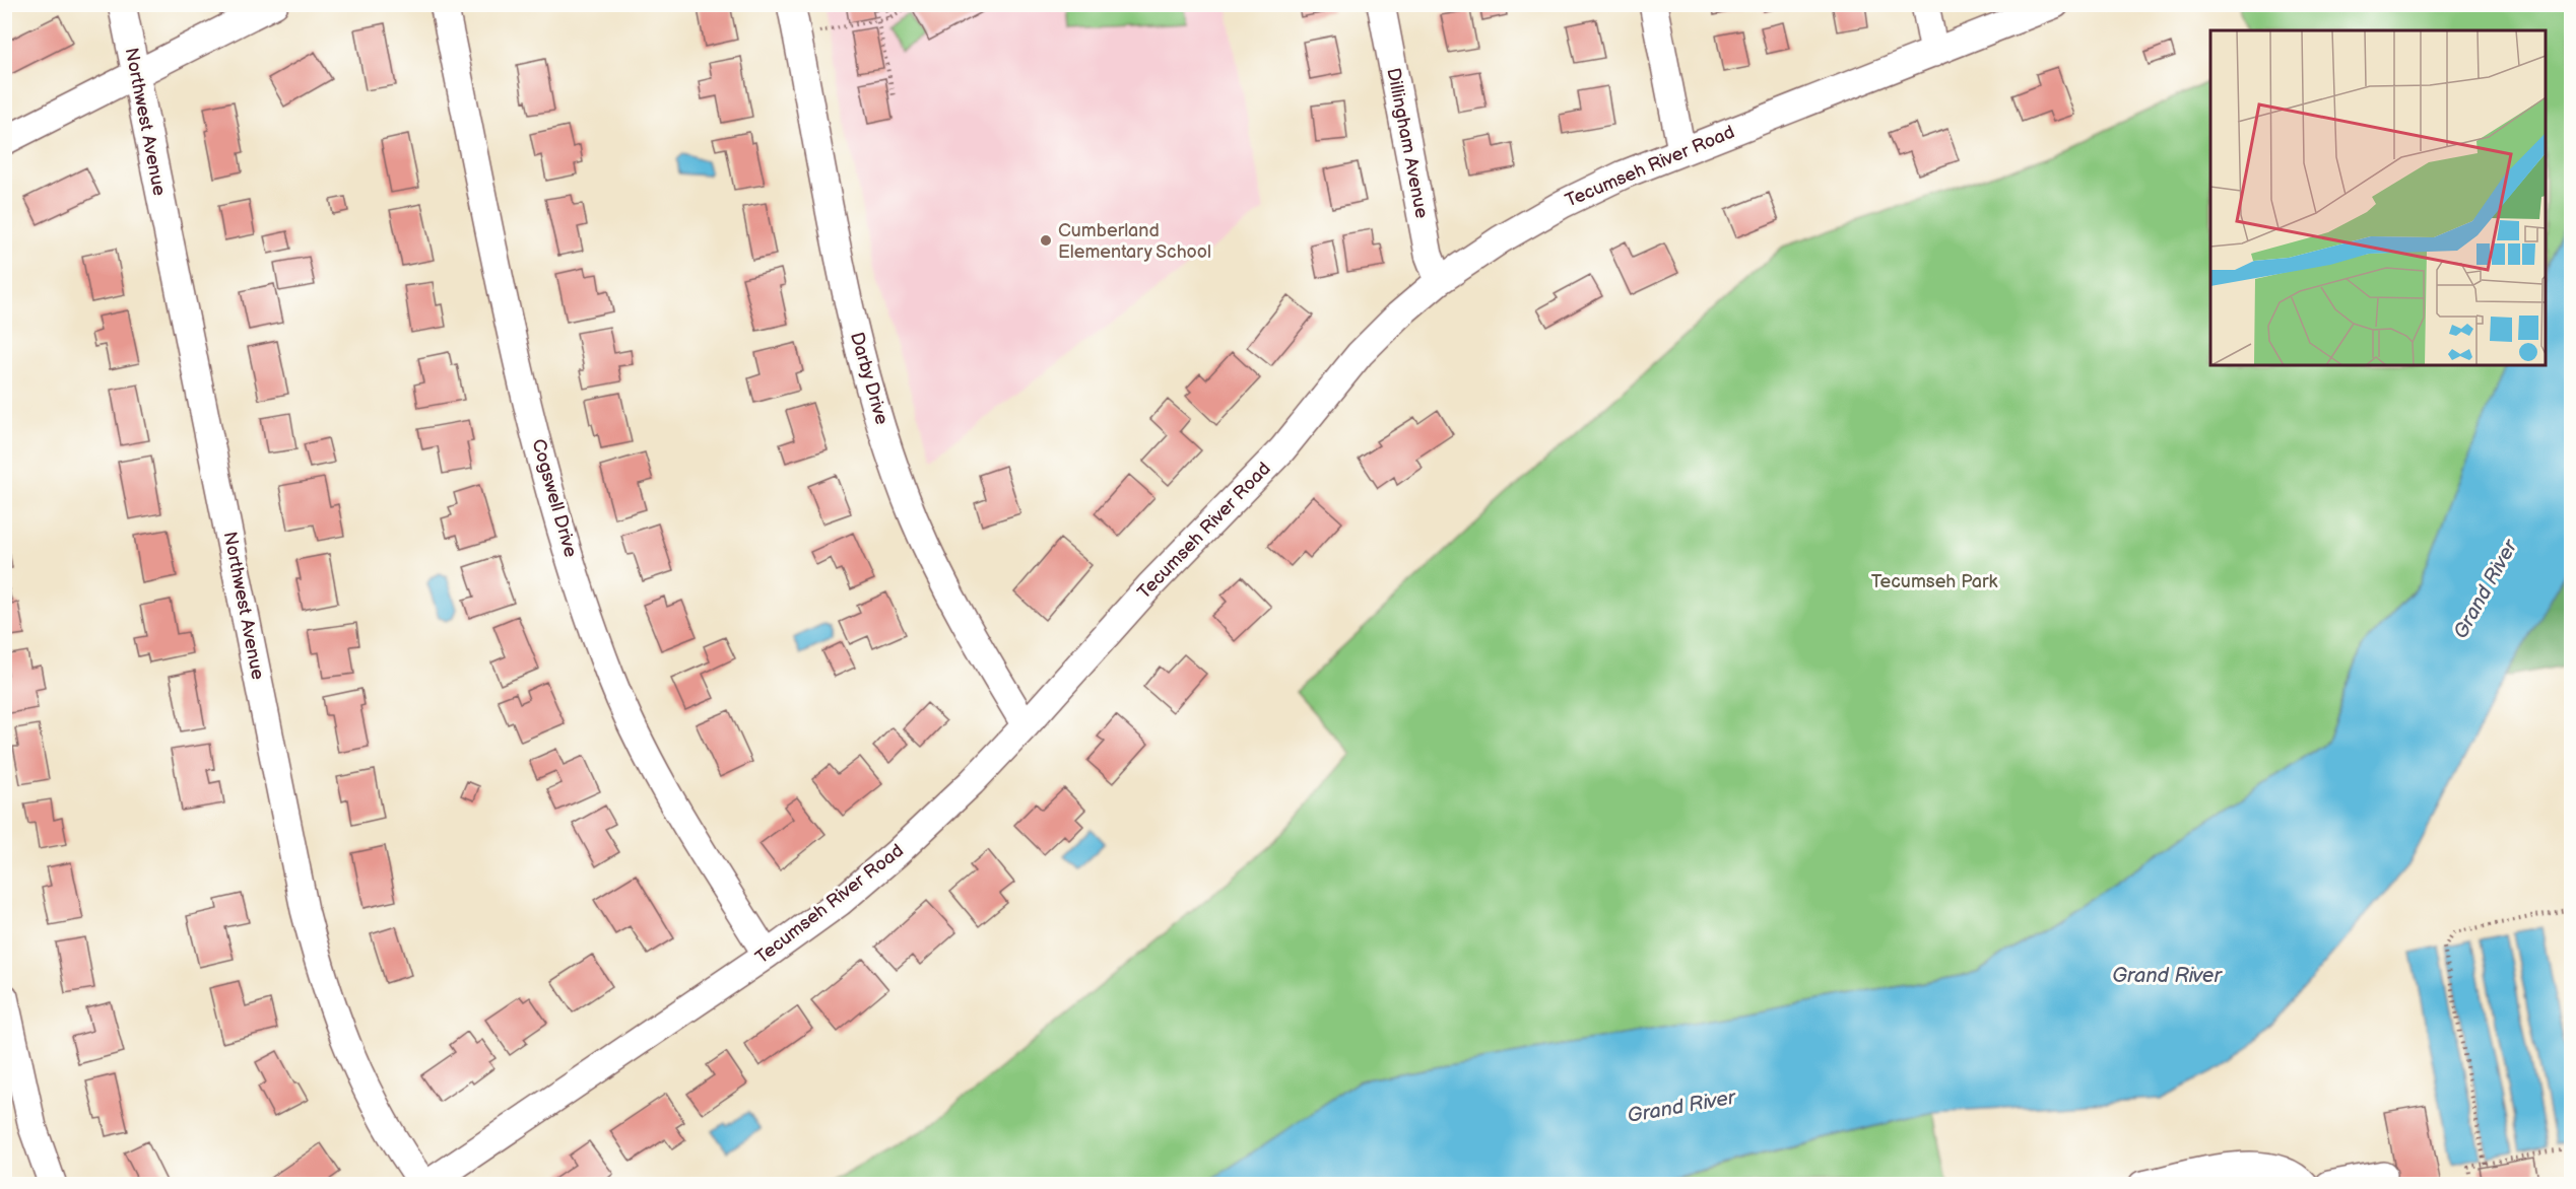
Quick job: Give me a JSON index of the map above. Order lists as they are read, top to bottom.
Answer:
{
  "streets": {
    "street": [
      "Northwest Avenue",
      "Dillingham Avenue",
      "Tecumseh River Road",
      "Darby Drive",
      "Cogswell Drive"
    ]
  },
  "crossings": [
    ["Northwest Avenue", "Tecumseh River Road"],
    ["Dillingham Avenue", "Tecumseh River Road"],
    ["Tecumseh River Road", "Darby Drive"],
    ["Tecumseh River Road", "Cogswell Drive"]
  ],
  "water": ["Grand River"],
  "parks": ["Tecumseh Park"],
  "places": ["Cumberland Elementary School"]
}
